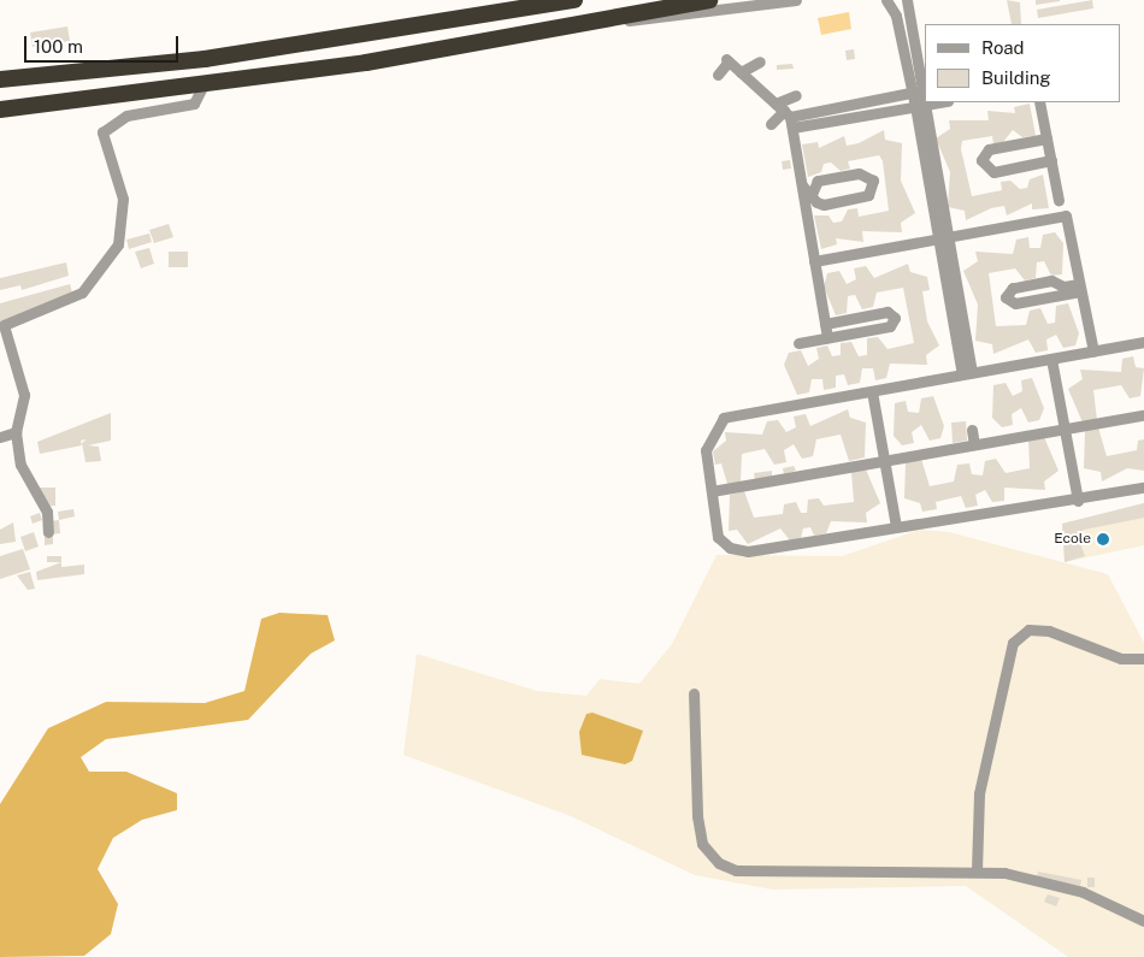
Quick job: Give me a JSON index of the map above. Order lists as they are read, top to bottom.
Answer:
{
  "places": ["Ecole"],
  "legend": ["Road", "Building"],
  "scale_bar": "100 m"
}
